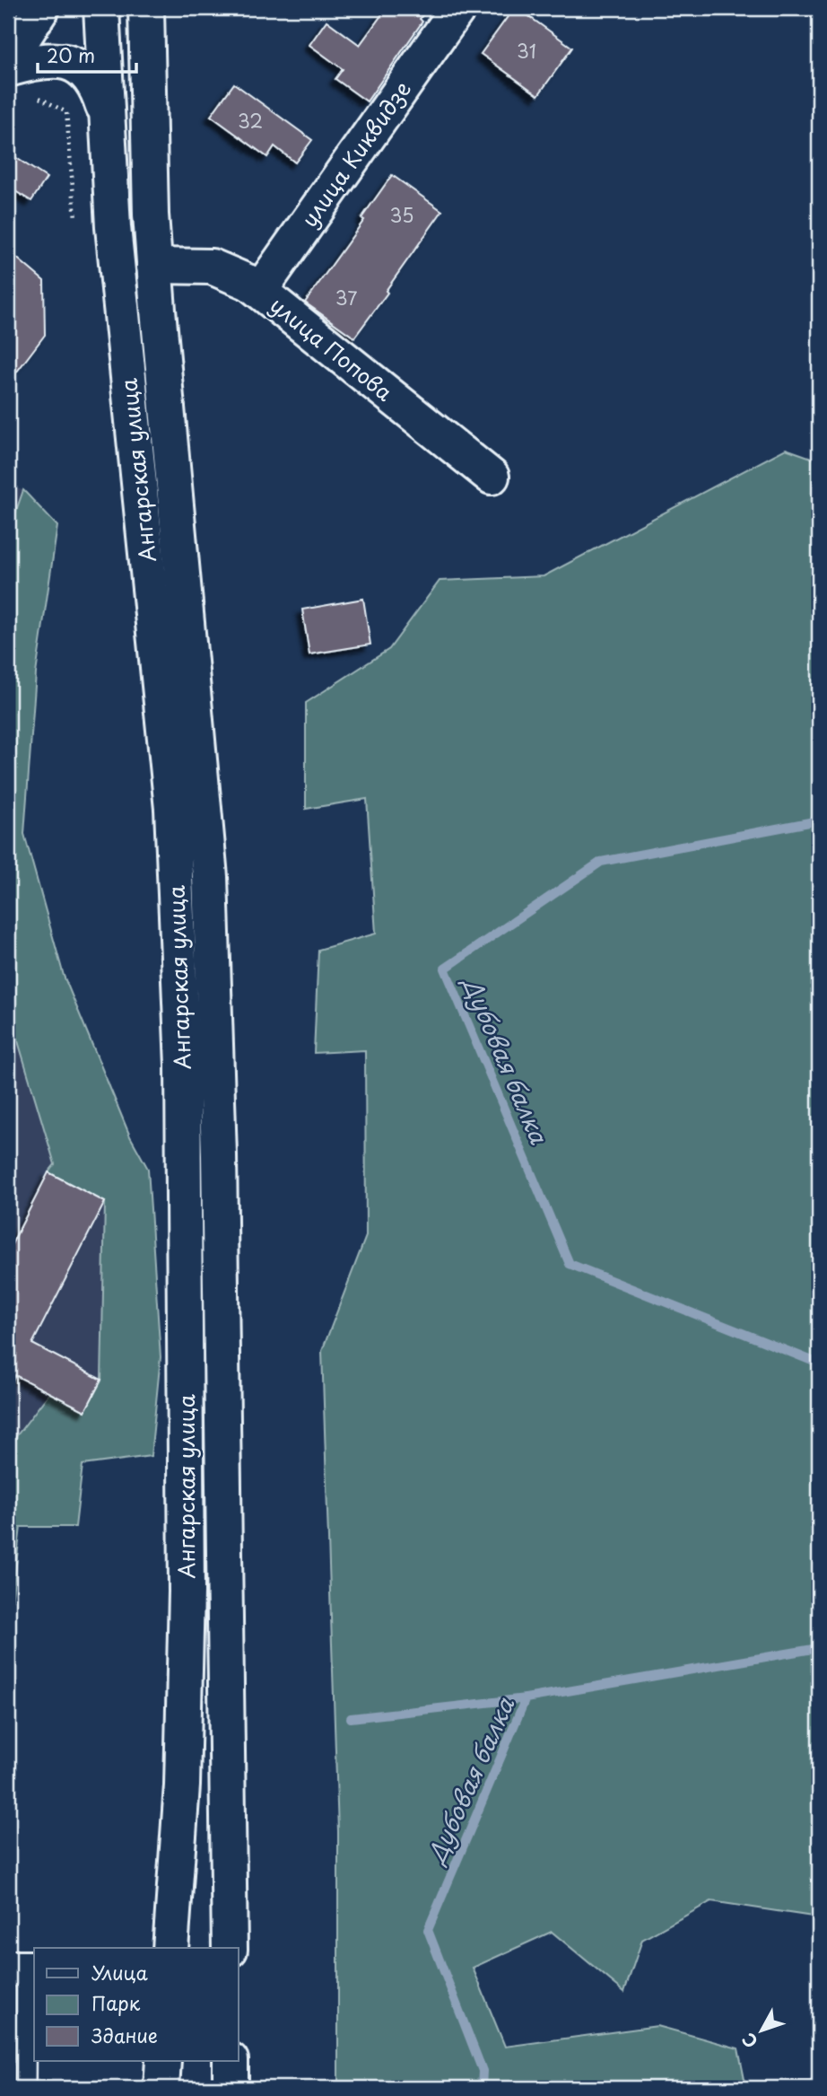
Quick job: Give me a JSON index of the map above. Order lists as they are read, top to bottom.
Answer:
{
  "streets": {
    "main road": ["улица Киквидзе", "улица Попова", "Ангарская улица"]
  },
  "crossings": [
    ["улица Киквидзе", "улица Попова"],
    ["улица Попова", "Ангарская улица"]
  ],
  "water": ["Дубовая балка"],
  "house_numbers": [
    "31",
    "32",
    "35",
    "37"
  ],
  "legend": ["Улица", "Парк", "Здание"],
  "scale_bar": "20 m",
  "north": "bottom left"
}
